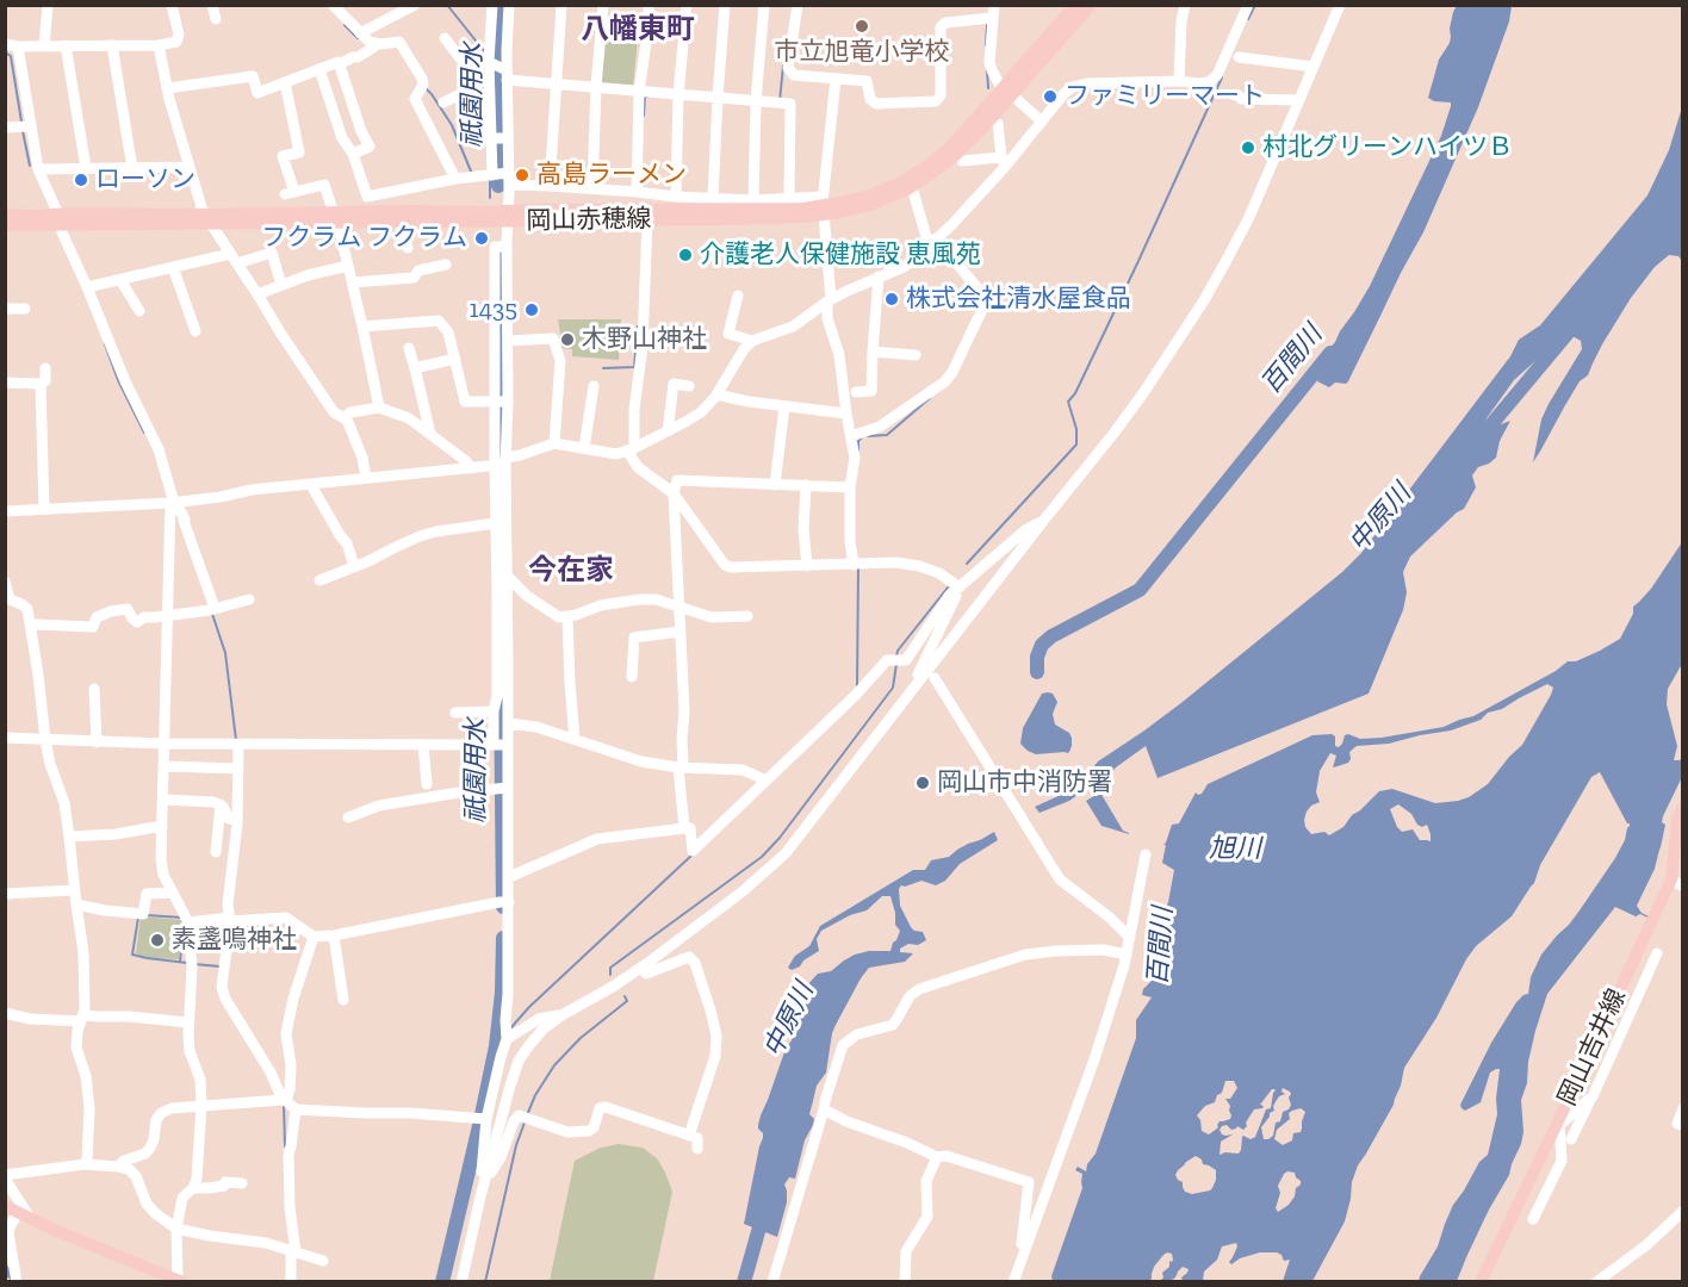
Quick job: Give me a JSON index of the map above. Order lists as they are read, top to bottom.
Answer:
{
  "streets": {
    "main road": ["岡山赤穂線", "岡山吉井線"]
  },
  "districts": ["八幡東町", "今在家"],
  "water": [
    "祇園用水",
    "百間川",
    "中原川",
    "旭川"
  ],
  "places": [
    "市立旭竜小学校",
    "ファミリーマート",
    "村北グリーンハイツＢ",
    "高島ラーメン",
    "ローソン",
    "フクラム フクラム",
    "介護老人保健施設 恵風苑",
    "株式会社清水屋食品",
    "1435",
    "木野山神社",
    "岡山市中消防署",
    "素盞鳴神社"
  ]
}
